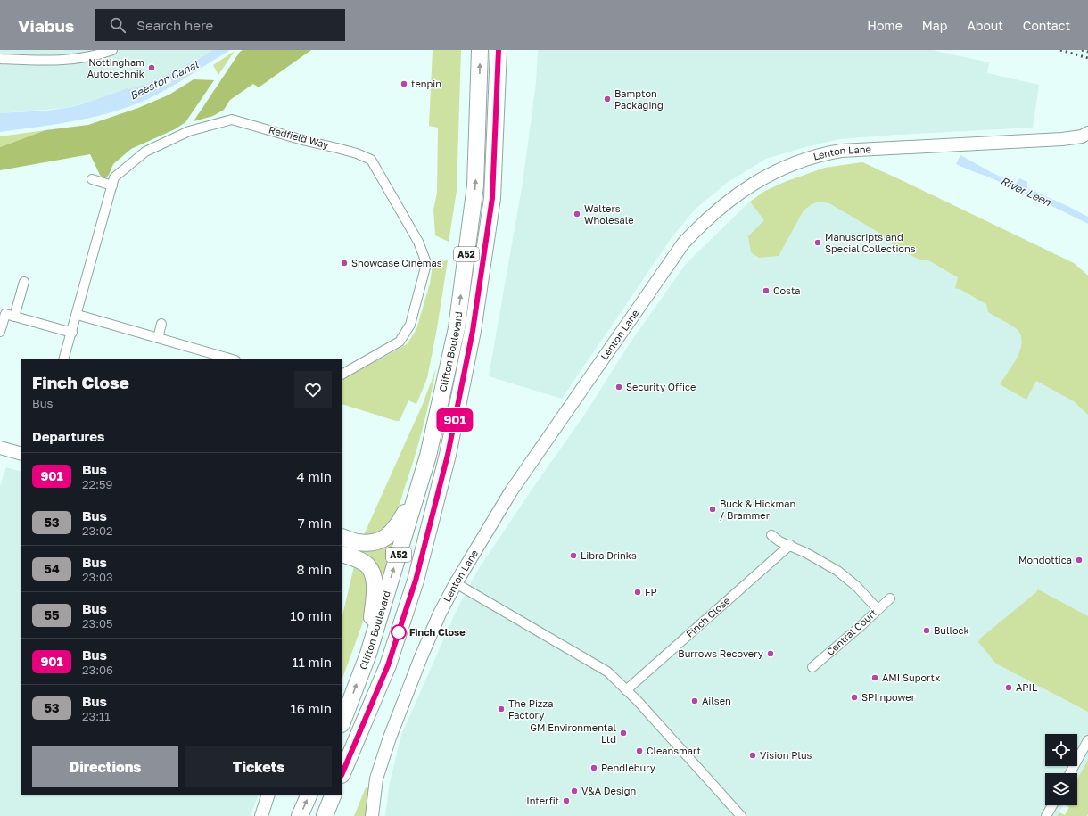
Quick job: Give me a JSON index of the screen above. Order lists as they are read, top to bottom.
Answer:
{
  "streets": {
    "highway": ["A52", "Clifton Boulevard"],
    "street": [
      "Redfield Way",
      "Lenton Lane",
      "Finch Close",
      "Central Court"
    ]
  },
  "water": ["Beeston Canal", "River Leen"],
  "places": [
    "Nottingham Autotechnik",
    "tenpin",
    "Bampton Packaging",
    "Walters Wholesale",
    "Manuscripts and Special Collections",
    "Showcase Cinemas",
    "Costa",
    "Security Office",
    "Buck & Hickman / Brammer",
    "Libra Drinks",
    "Mondottica",
    "FP",
    "Bullock",
    "Finch Close",
    "Burrows Recovery",
    "AMI Suportx",
    "APIL",
    "SPI npower",
    "Ailsen",
    "The Pizza Factory",
    "GM Environmental Ltd",
    "Cleansmart",
    "Vision Plus",
    "Pendlebury",
    "V&A Design",
    "Interfit"
  ],
  "lines": ["bus line 901"],
  "page": {
    "header": "Viabus",
    "search": "Search here",
    "nav": [
      "Home",
      "Map",
      "About",
      "Contact"
    ],
    "on_map": "901",
    "heading": [
      ["Finch Close", "Bus"],
      "Departures"
    ],
    "list": [
      {
        "mark": "901",
        "name": "Bus",
        "note": "22:59",
        "value": "4 min"
      },
      {
        "mark": "53",
        "name": "Bus",
        "note": "23:02",
        "value": "7 min"
      },
      {
        "mark": "54",
        "name": "Bus",
        "note": "23:03",
        "value": "8 min"
      },
      {
        "mark": "55",
        "name": "Bus",
        "note": "23:05",
        "value": "10 min"
      },
      {
        "mark": "901",
        "name": "Bus",
        "note": "23:06",
        "value": "11 min"
      },
      {
        "mark": "53",
        "name": "Bus",
        "note": "23:11",
        "value": "16 min"
      }
    ],
    "buttons": ["Directions", "Tickets"]
  }
}
